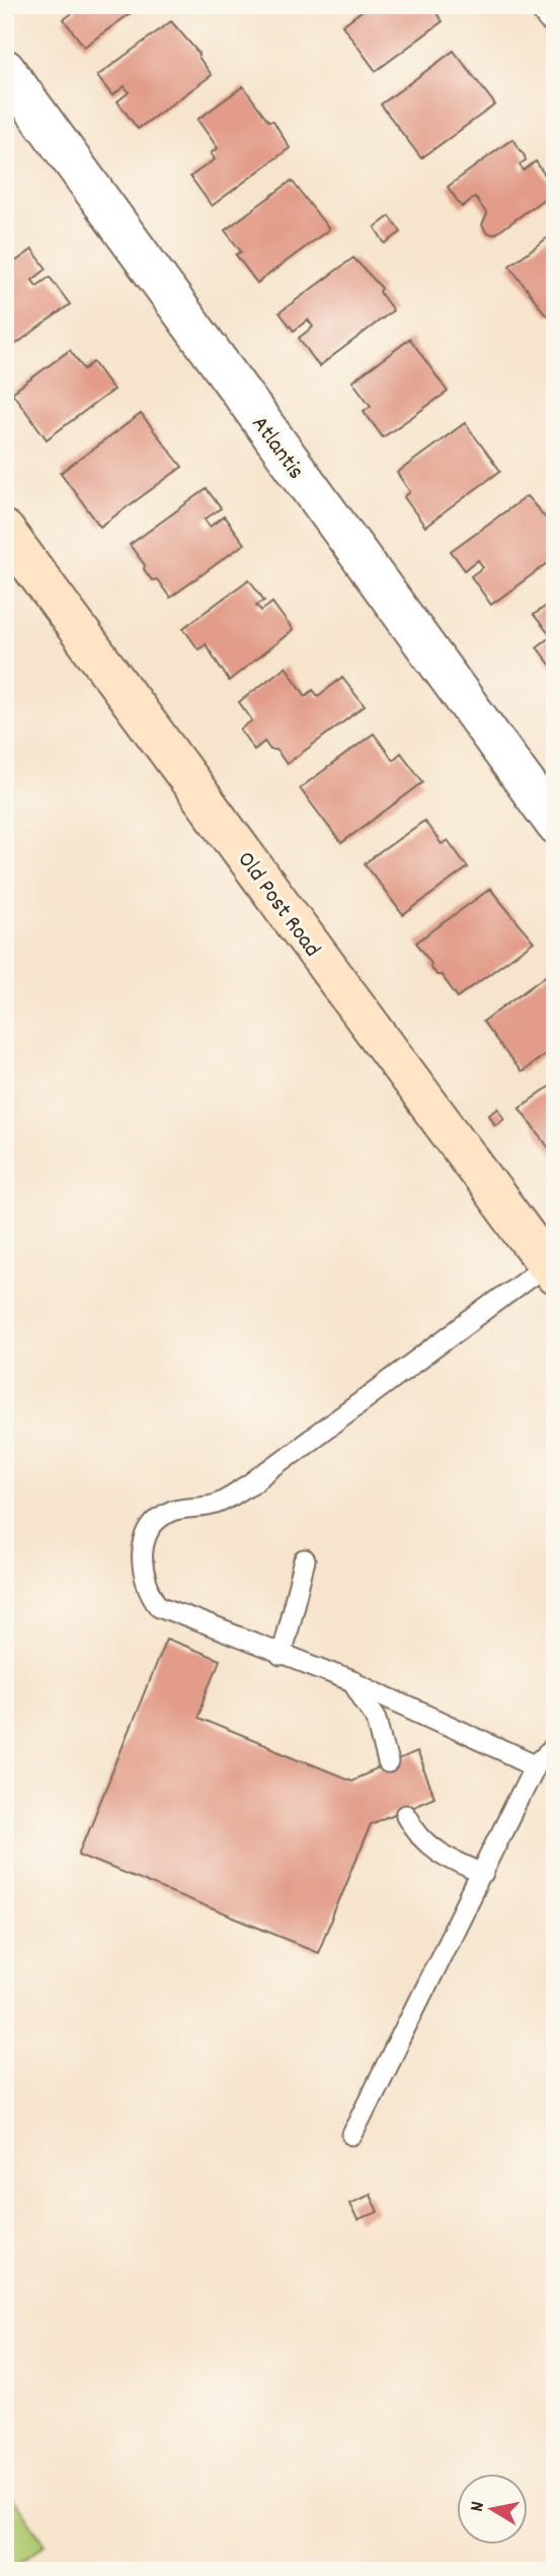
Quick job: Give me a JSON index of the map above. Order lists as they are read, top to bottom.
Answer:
{
  "streets": {
    "street": ["Atlantis", "Old Post Road"]
  },
  "north": "left"
}
